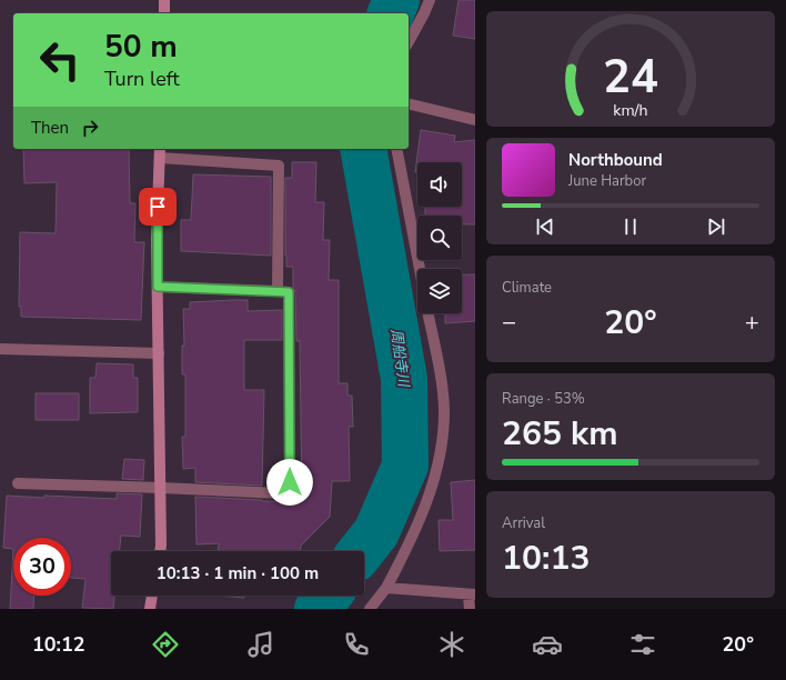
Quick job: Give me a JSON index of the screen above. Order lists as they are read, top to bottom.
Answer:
{
  "water": ["周船寺川"],
  "page": {
    "turn": ["50 m", "Turn left"],
    "then": "Then",
    "song": ["Northbound", "June Harbor"],
    "tile": [
      "Climate",
      ["Range · 53%", "265 km"],
      ["Arrival", "10:13"]
    ],
    "heat": ["−", "20°", "+"],
    "limit": "30",
    "trip": "10:13 · 1 min · 100 m",
    "tabs": ["10:12", "20°"],
    "gauge": ["24", "km/h"]
  }
}
